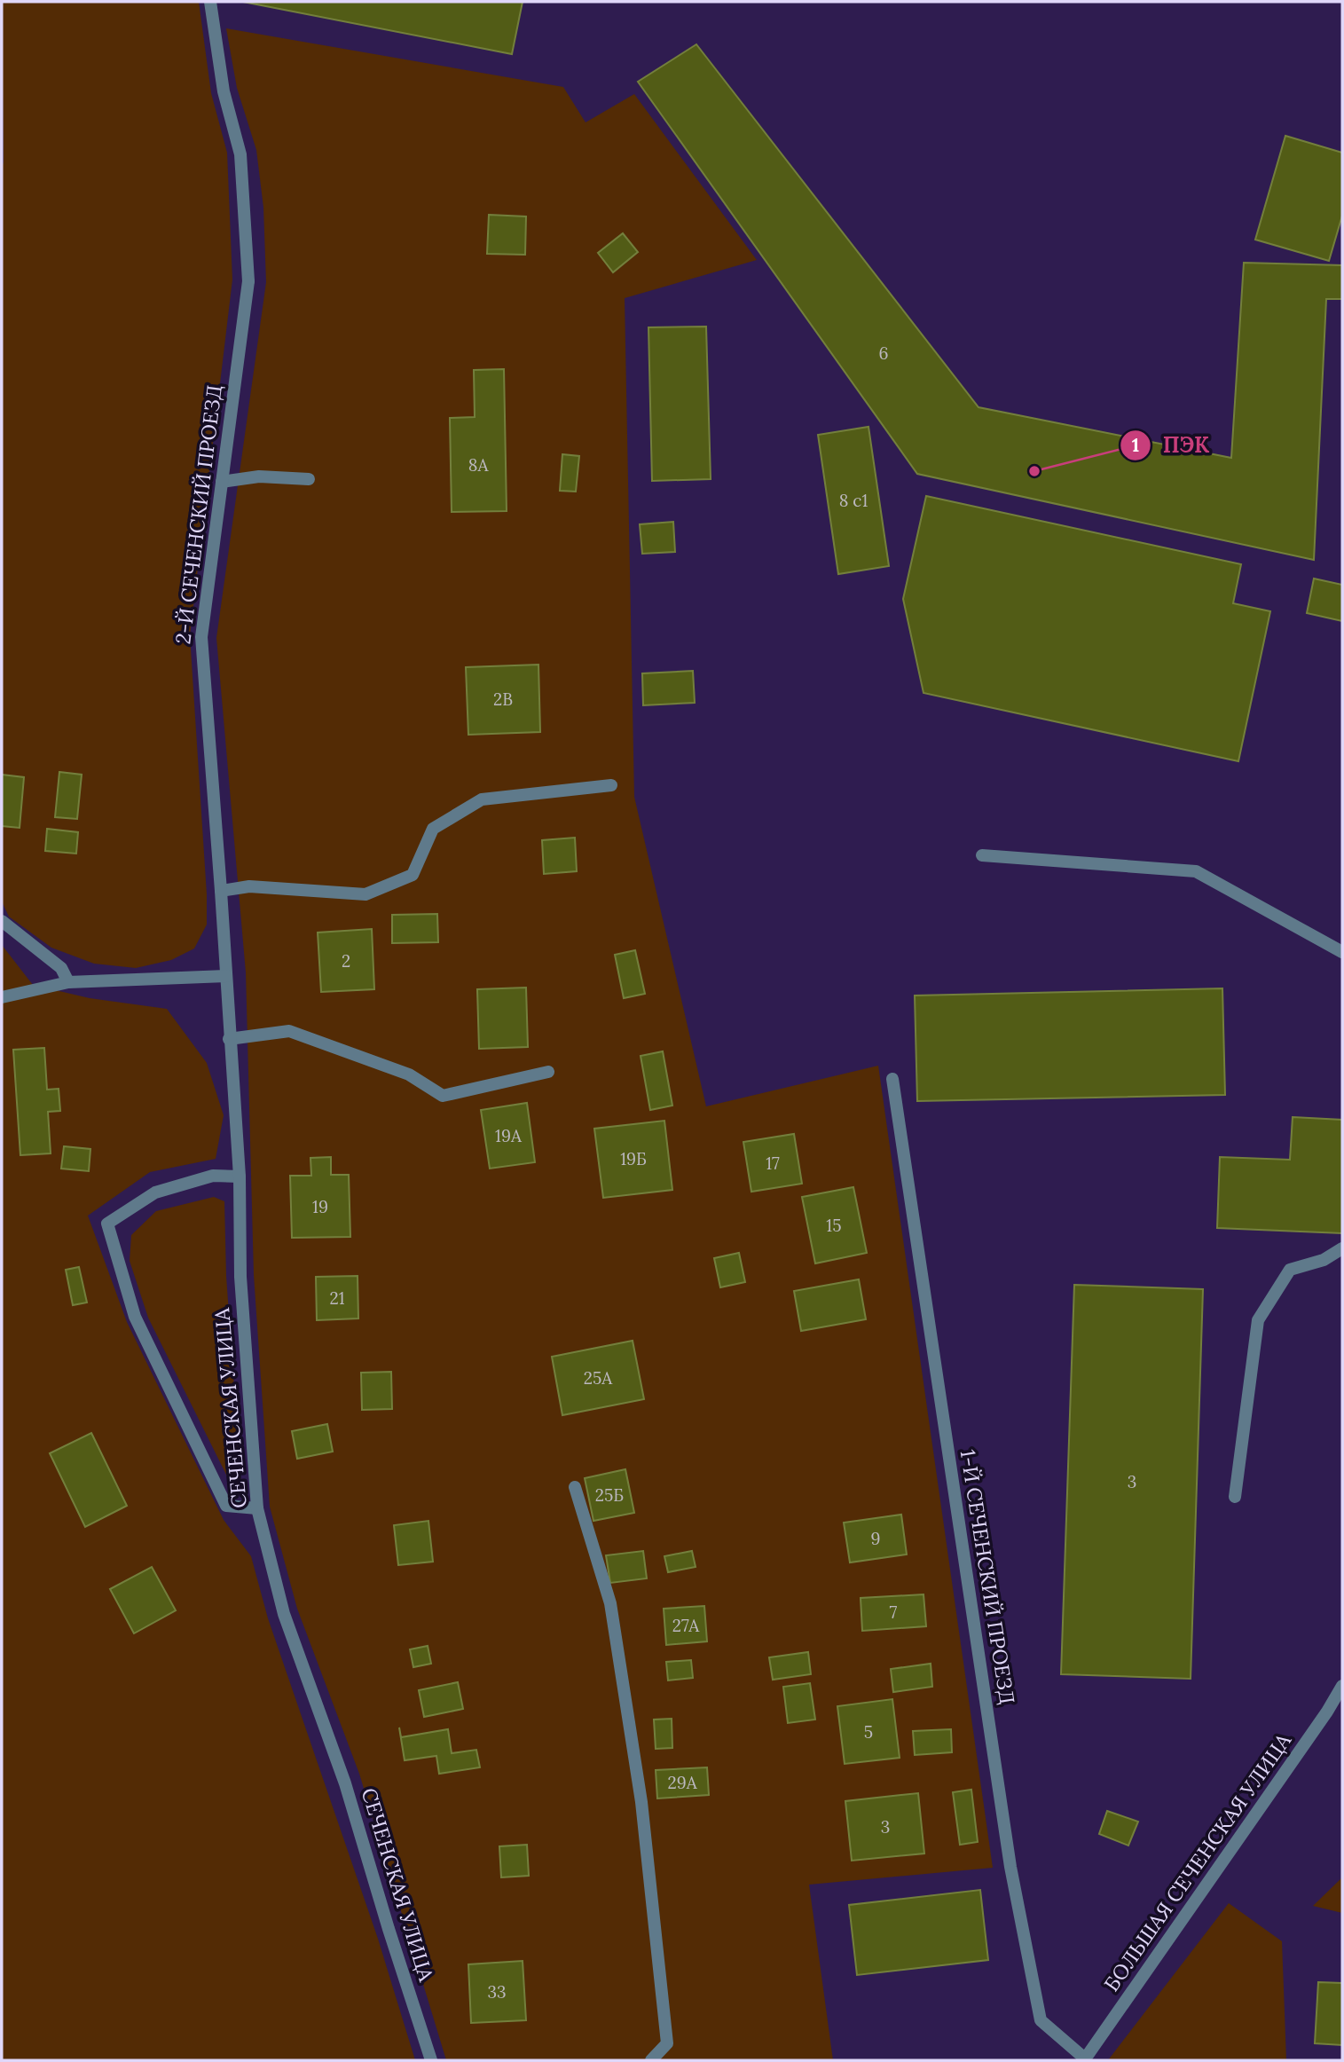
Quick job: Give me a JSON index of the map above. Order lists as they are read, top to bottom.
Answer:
{
  "streets": {
    "street": [
      "2-Й СЕЧЕНСКИЙ ПРОЕЗД",
      "СЕЧЕНСКАЯ УЛИЦА",
      "1-Й СЕЧЕНСКИЙ ПРОЕЗД",
      "БОЛЬШАЯ СЕЧЕНСКАЯ УЛИЦА"
    ]
  },
  "crossings": [
    ["2-Й СЕЧЕНСКИЙ ПРОЕЗД", "СЕЧЕНСКАЯ УЛИЦА"],
    ["1-Й СЕЧЕНСКИЙ ПРОЕЗД", "БОЛЬШАЯ СЕЧЕНСКАЯ УЛИЦА"]
  ],
  "places": ["ПЭК"],
  "house_numbers": [
    "6",
    "8А",
    "8 с1",
    "2В",
    "2",
    "19А",
    "19Б",
    "17",
    "19",
    "15",
    "21",
    "25А",
    "3",
    "25Б",
    "9",
    "7",
    "27А",
    "5",
    "29А",
    "3",
    "33"
  ]
}
